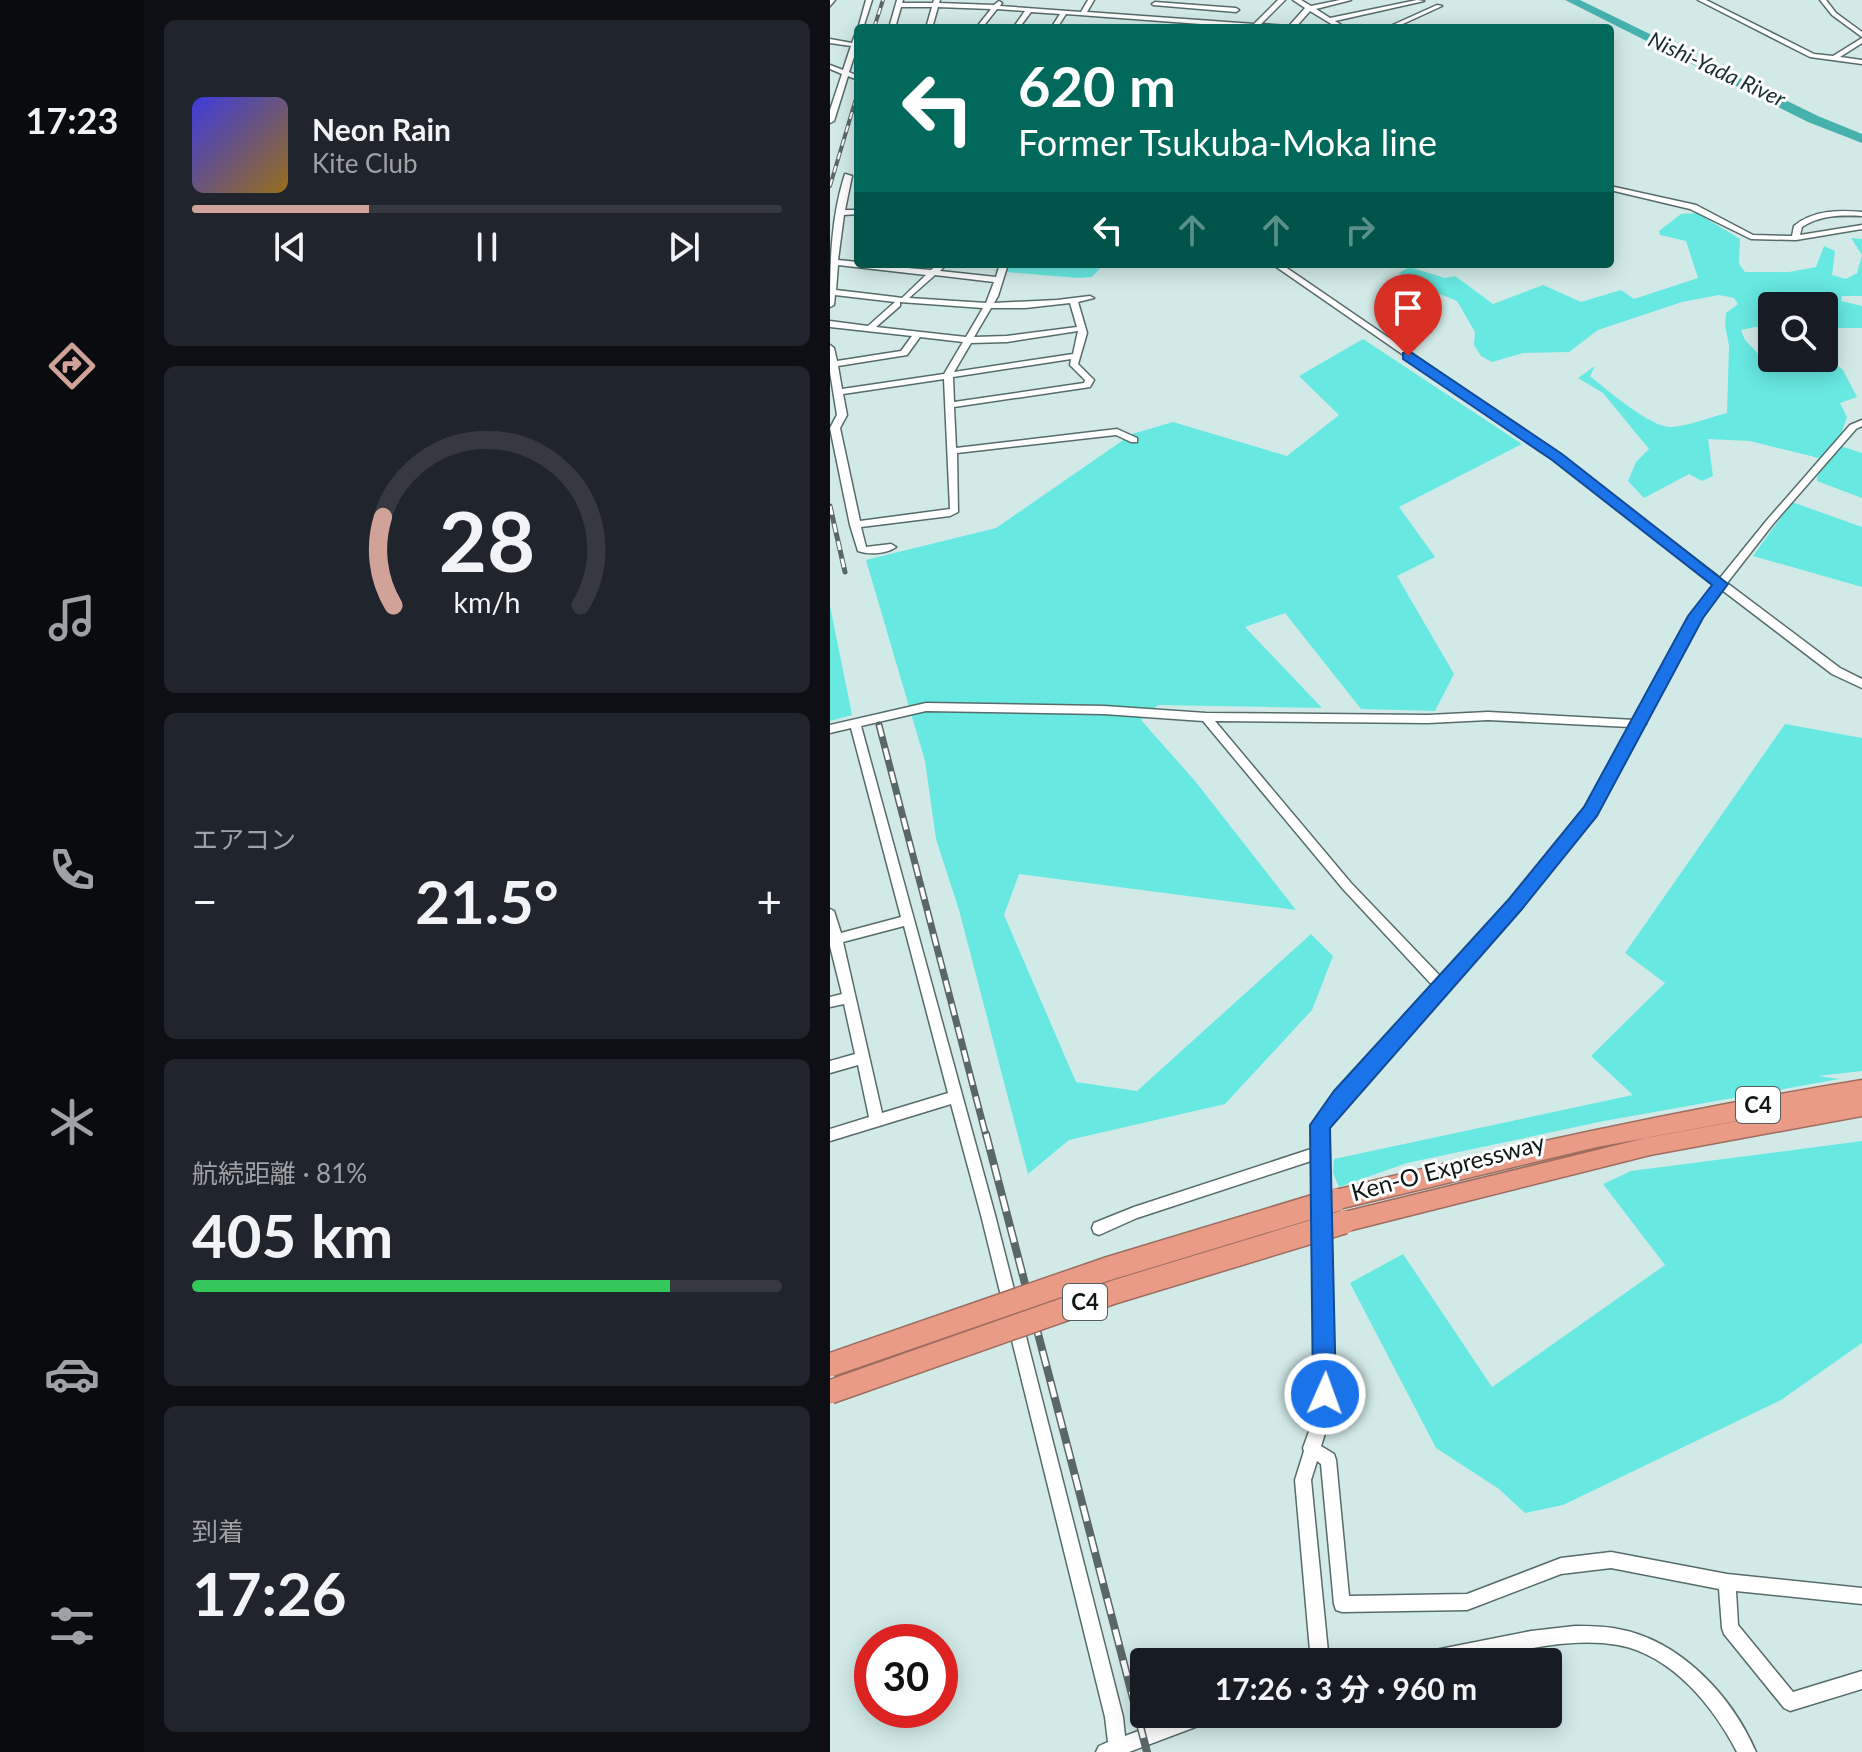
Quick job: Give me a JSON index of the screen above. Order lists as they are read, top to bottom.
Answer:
{
  "streets": {
    "highway": ["C4", "Ken-O Expressway"]
  },
  "water": ["Nishi-Yada River"],
  "page": {
    "tabs": "17:23",
    "turn": ["620 m", "Former Tsukuba-Moka line"],
    "song": ["Neon Rain", "Kite Club"],
    "tile": [
      "エアコン",
      ["航続距離 · 81%", "405 km"],
      ["到着", "17:26"]
    ],
    "heat": ["−", "21.5°", "+"],
    "limit": "30",
    "trip": "17:26 · 3 分 · 960 m",
    "gauge": ["28", "km/h"]
  }
}
